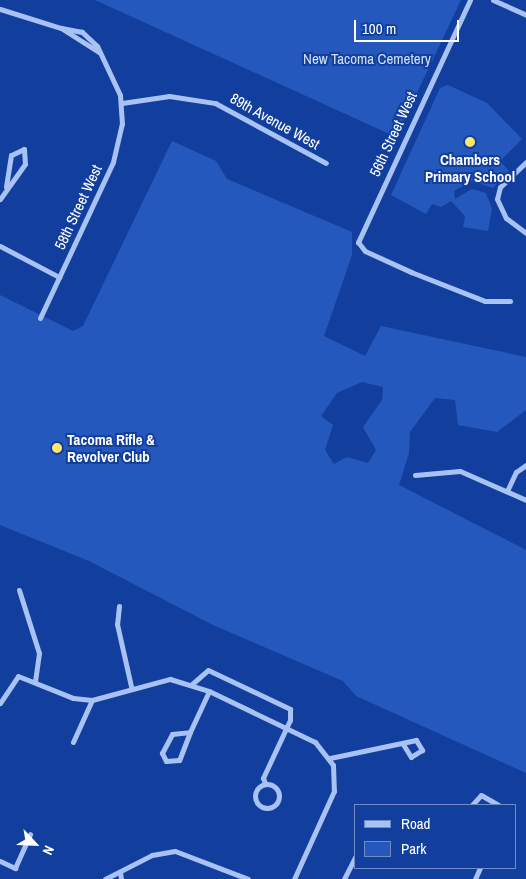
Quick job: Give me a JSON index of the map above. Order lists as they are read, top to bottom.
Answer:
{
  "streets": {
    "street": ["89th Avenue West", "56th Street West", "58th Street West"]
  },
  "crossings": [
    ["89th Avenue West", "58th Street West"]
  ],
  "parks": ["New Tacoma Cemetery"],
  "places": ["Chambers Primary School", "Tacoma Rifle & Revolver Club"],
  "legend": ["Road", "Park"],
  "scale_bar": "100 m",
  "north": "bottom right"
}
